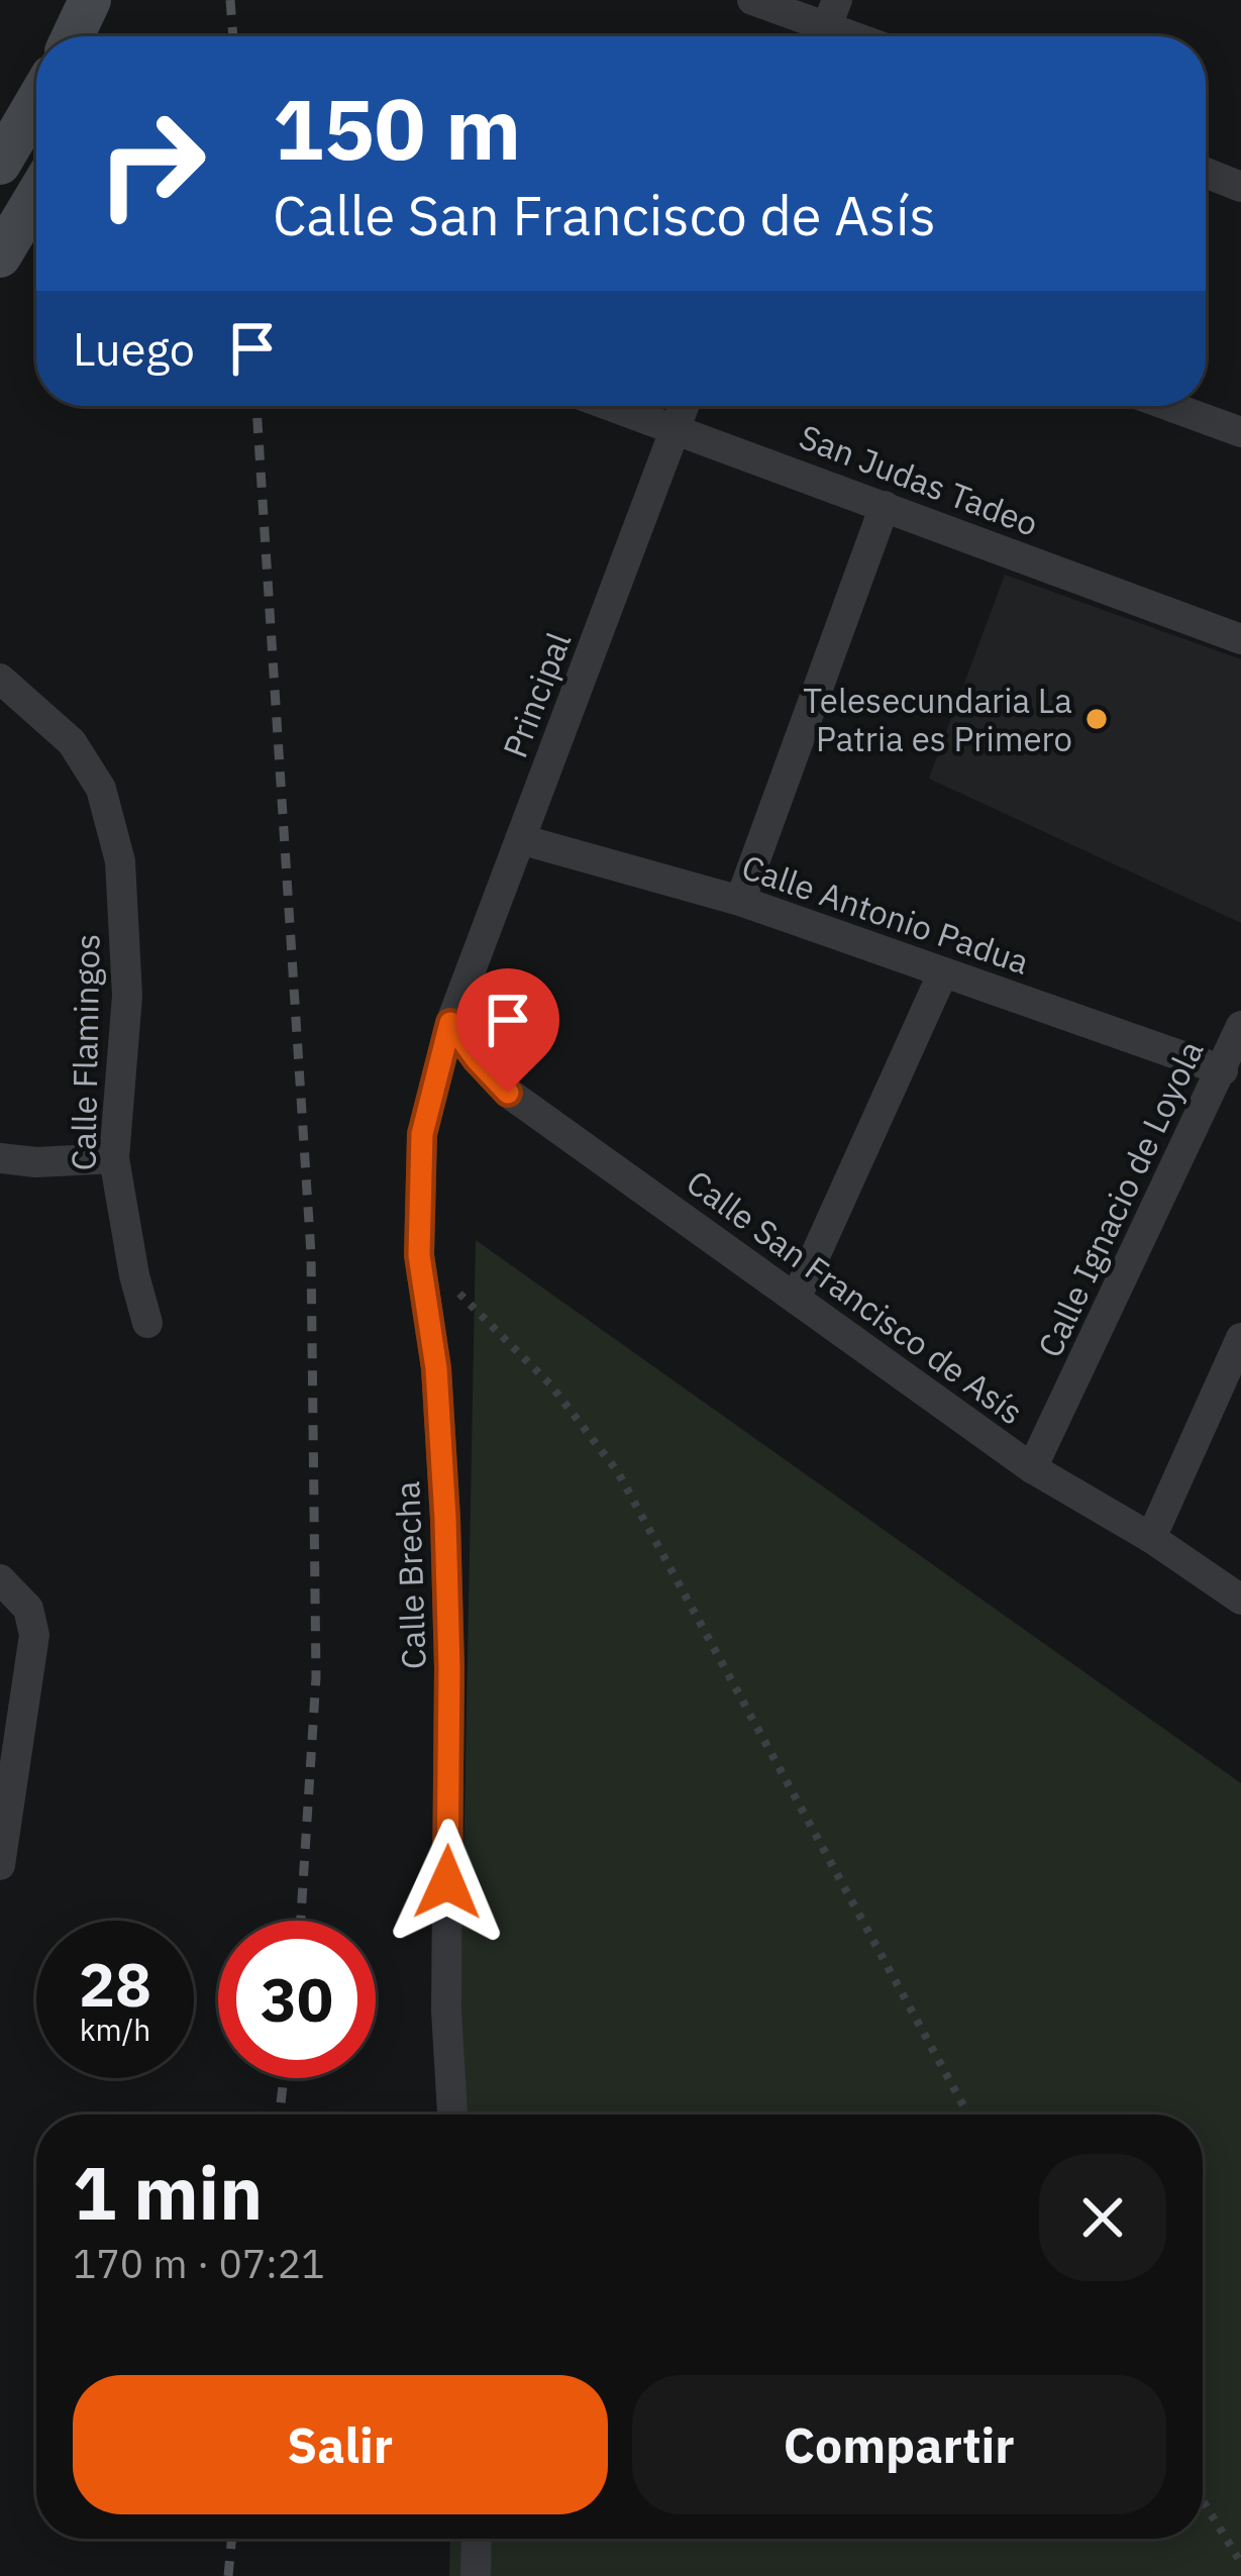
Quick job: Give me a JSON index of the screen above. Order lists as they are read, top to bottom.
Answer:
{
  "streets": {
    "street": [
      "San Judas Tadeo",
      "Principal",
      "Calle Antonio Padua",
      "Calle Flamingos",
      "Calle Ignacio de Loyola",
      "Calle San Francisco de Asís",
      "Calle Brecha"
    ]
  },
  "crossings": [
    ["San Judas Tadeo", "Principal"],
    ["Principal", "Calle Antonio Padua"],
    ["Principal", "Calle San Francisco de Asís"],
    ["Principal", "Calle Brecha"],
    ["Calle Antonio Padua", "Calle Ignacio de Loyola"],
    ["Calle Ignacio de Loyola", "Calle San Francisco de Asís"],
    ["Calle San Francisco de Asís", "Calle Brecha"]
  ],
  "places": ["Telesecundaria La Patria es Primero"],
  "page": {
    "turn": ["150 m", "Calle San Francisco de Asís"],
    "then": "Luego",
    "speed": "28 km/h",
    "limit": "30",
    "heading": ["1 min", "170 m · 07:21"],
    "buttons": ["Salir", "Compartir"]
  }
}
